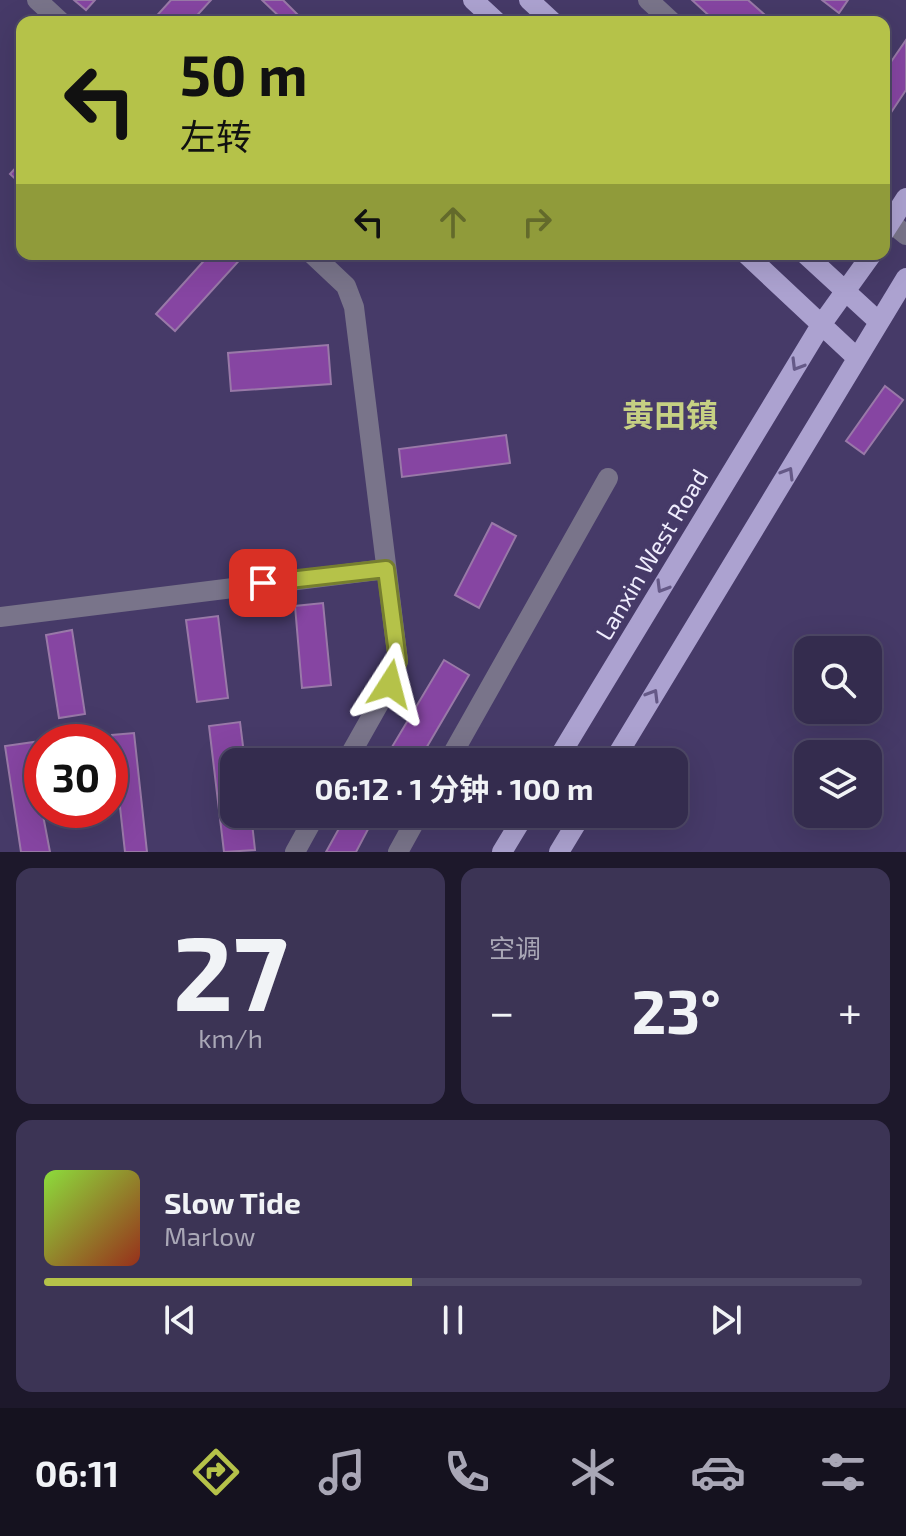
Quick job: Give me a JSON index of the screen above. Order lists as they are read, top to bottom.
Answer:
{
  "streets": {
    "main road": ["Lanxin West Road"]
  },
  "districts": ["黄田镇"],
  "page": {
    "turn": ["50 m", "左转"],
    "limit": "30",
    "trip": "06:12 · 1 分钟 · 100 m",
    "tile": [
      ["27", "km/h"],
      "空调"
    ],
    "heat": ["−", "23°", "+"],
    "song": ["Slow Tide", "Marlow"],
    "tabs": "06:11"
  }
}
